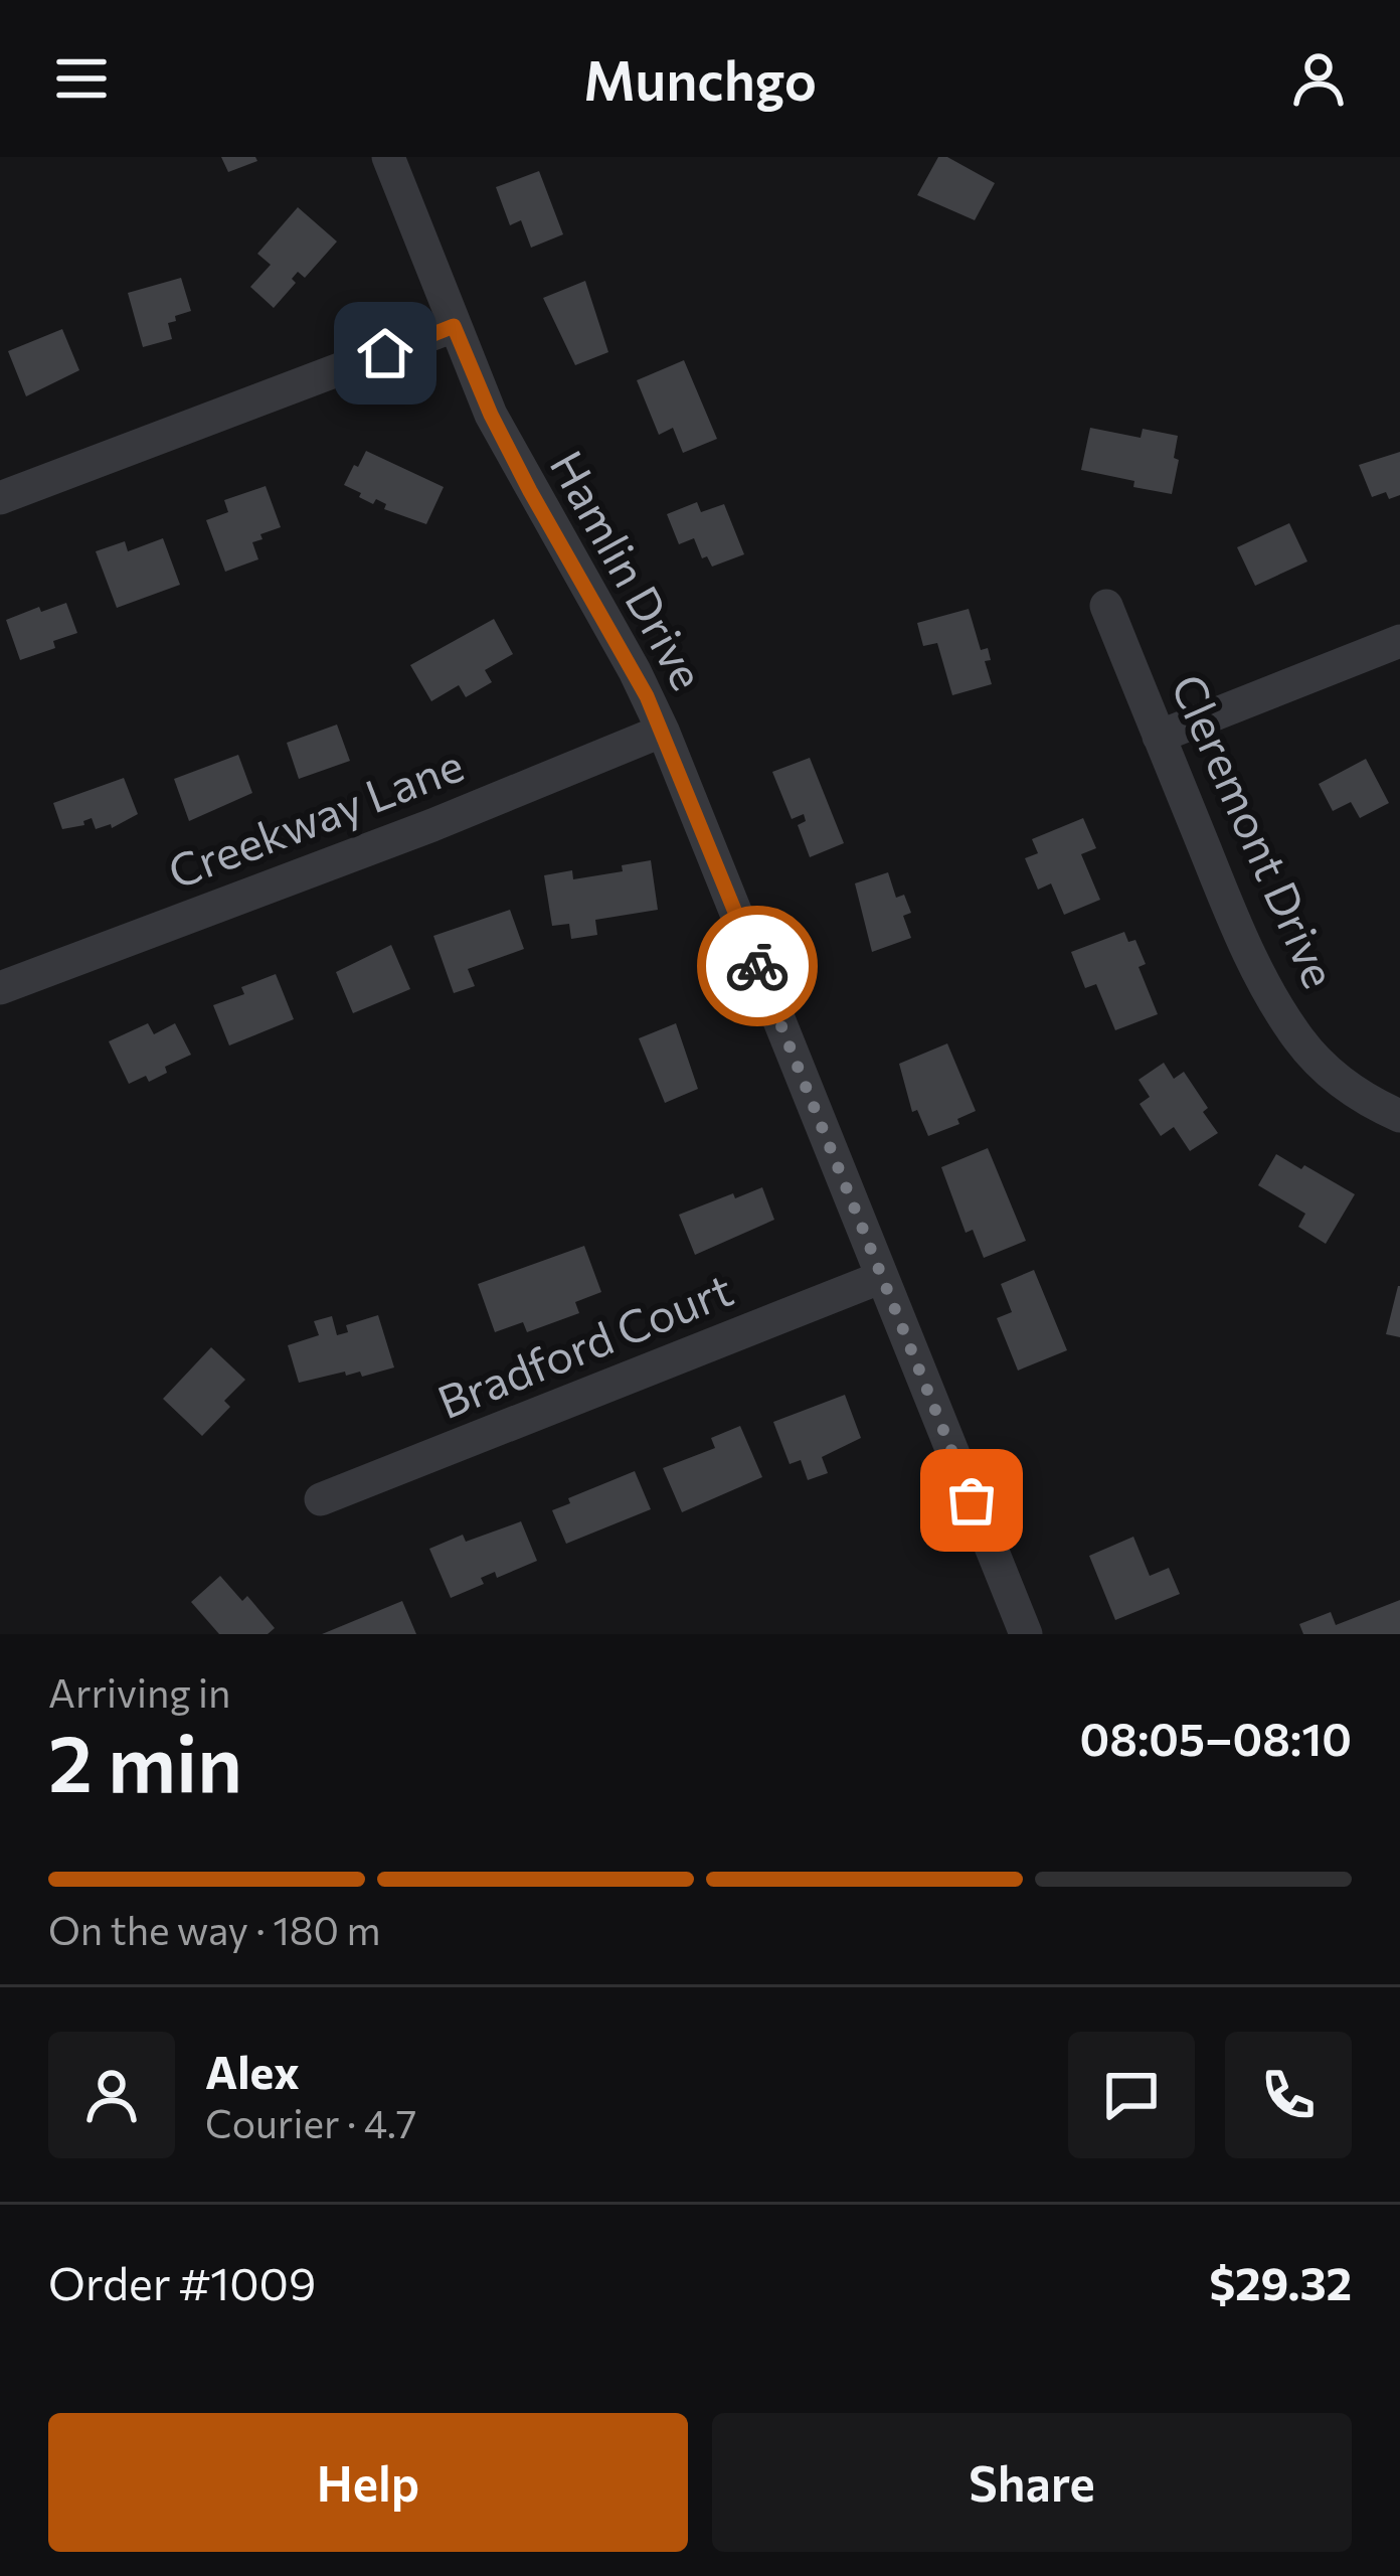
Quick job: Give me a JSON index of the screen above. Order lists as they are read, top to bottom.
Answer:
{
  "streets": {
    "street": [
      "Hamlin Drive",
      "Creekway Lane",
      "Cleremont Drive",
      "Bradford Court"
    ]
  },
  "crossings": [
    ["Hamlin Drive", "Creekway Lane"],
    ["Hamlin Drive", "Bradford Court"]
  ],
  "page": {
    "header": "Munchgo",
    "heading": ["2 min", "Arriving in", "08:05–08:10"],
    "panel": [
      "Alex",
      "Courier · 4.7",
      "Order #1009",
      "$29.32"
    ],
    "bar": "On the way · 180 m",
    "buttons": ["Help", "Share"]
  }
}
